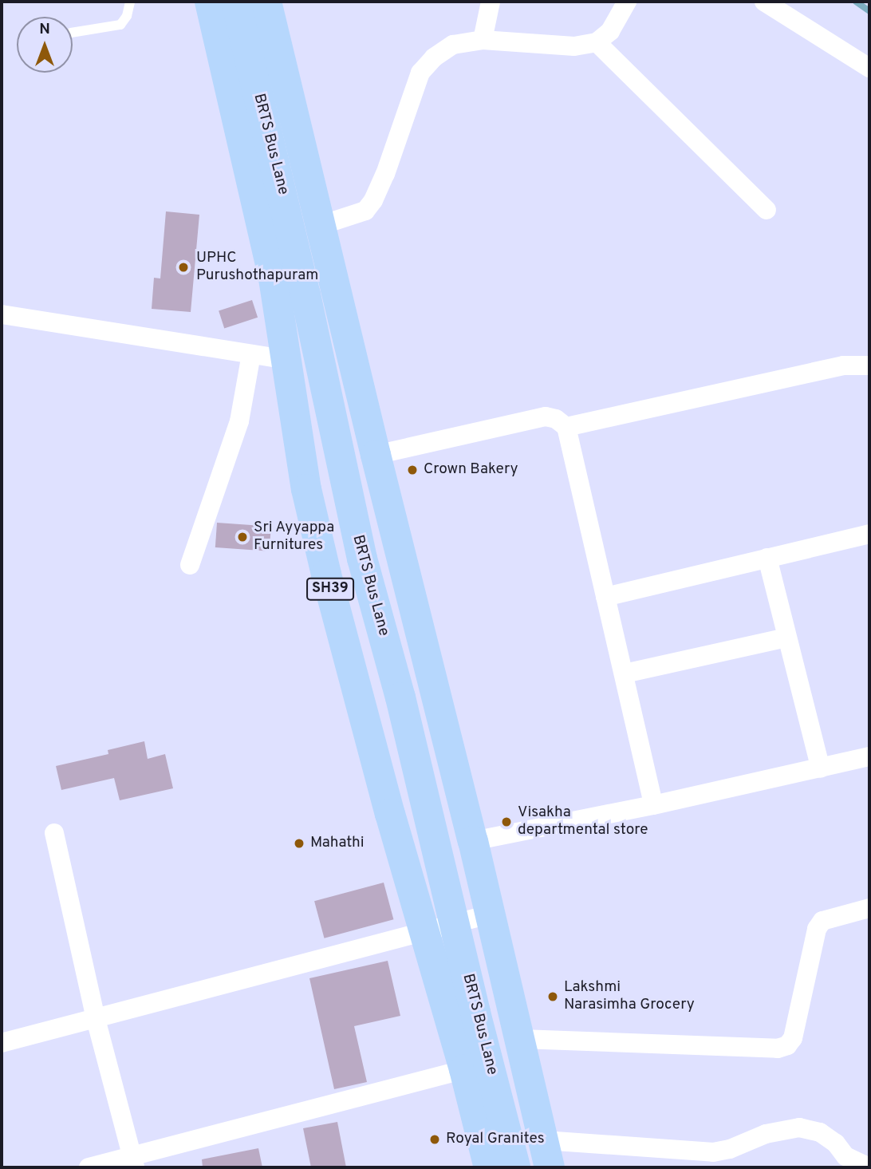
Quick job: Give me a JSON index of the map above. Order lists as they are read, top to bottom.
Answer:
{
  "streets": {
    "main road": ["BRTS Bus Lane", "SH39"]
  },
  "places": [
    "UPHC Purushothapuram",
    "Crown Bakery",
    "Sri Ayyappa Furnitures",
    "Visakha departmental store",
    "Mahathi",
    "Lakshmi Narasimha Grocery",
    "Royal Granites"
  ],
  "north": "top"
}
